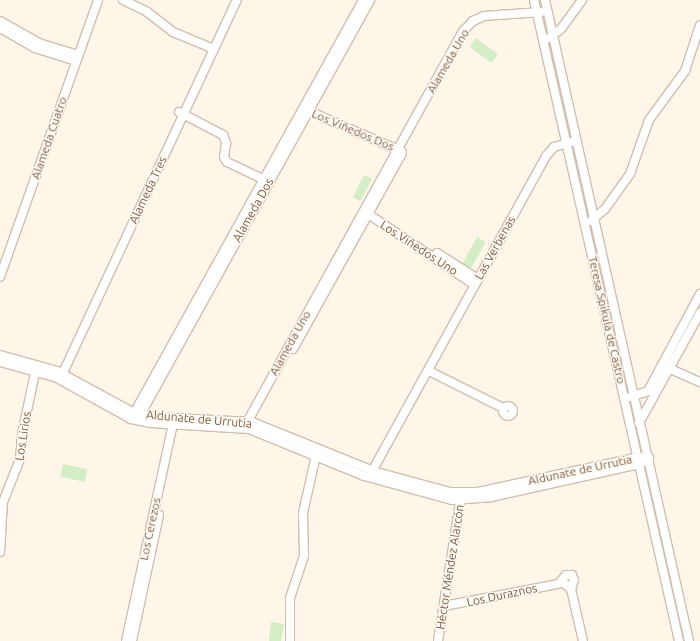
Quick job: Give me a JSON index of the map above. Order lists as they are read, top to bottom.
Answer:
{
  "streets": {
    "street": [
      "Alameda Uno",
      "Los Viñedos Dos",
      "Alameda Cuatro",
      "Alameda Tres",
      "Alameda Dos",
      "Los Viñedos Uno",
      "Las Verbenas",
      "Teresa Spikula de Castro",
      "Aldunate de Urrutia",
      "Los Lirios",
      "Los Cerezos",
      "Héctor Méndez Alarcón",
      "Los Duraznos"
    ]
  },
  "crossings": [
    ["Alameda Uno", "Los Viñedos Dos"],
    ["Alameda Uno", "Los Viñedos Uno"],
    ["Alameda Uno", "Teresa Spikula de Castro"],
    ["Alameda Uno", "Aldunate de Urrutia"],
    ["Los Viñedos Dos", "Alameda Dos"],
    ["Alameda Tres", "Aldunate de Urrutia"],
    ["Alameda Dos", "Aldunate de Urrutia"],
    ["Los Viñedos Uno", "Las Verbenas"],
    ["Las Verbenas", "Teresa Spikula de Castro"],
    ["Las Verbenas", "Aldunate de Urrutia"],
    ["Teresa Spikula de Castro", "Aldunate de Urrutia"],
    ["Aldunate de Urrutia", "Los Lirios"],
    ["Aldunate de Urrutia", "Los Cerezos"],
    ["Aldunate de Urrutia", "Héctor Méndez Alarcón"],
    ["Héctor Méndez Alarcón", "Los Duraznos"]
  ]
}
